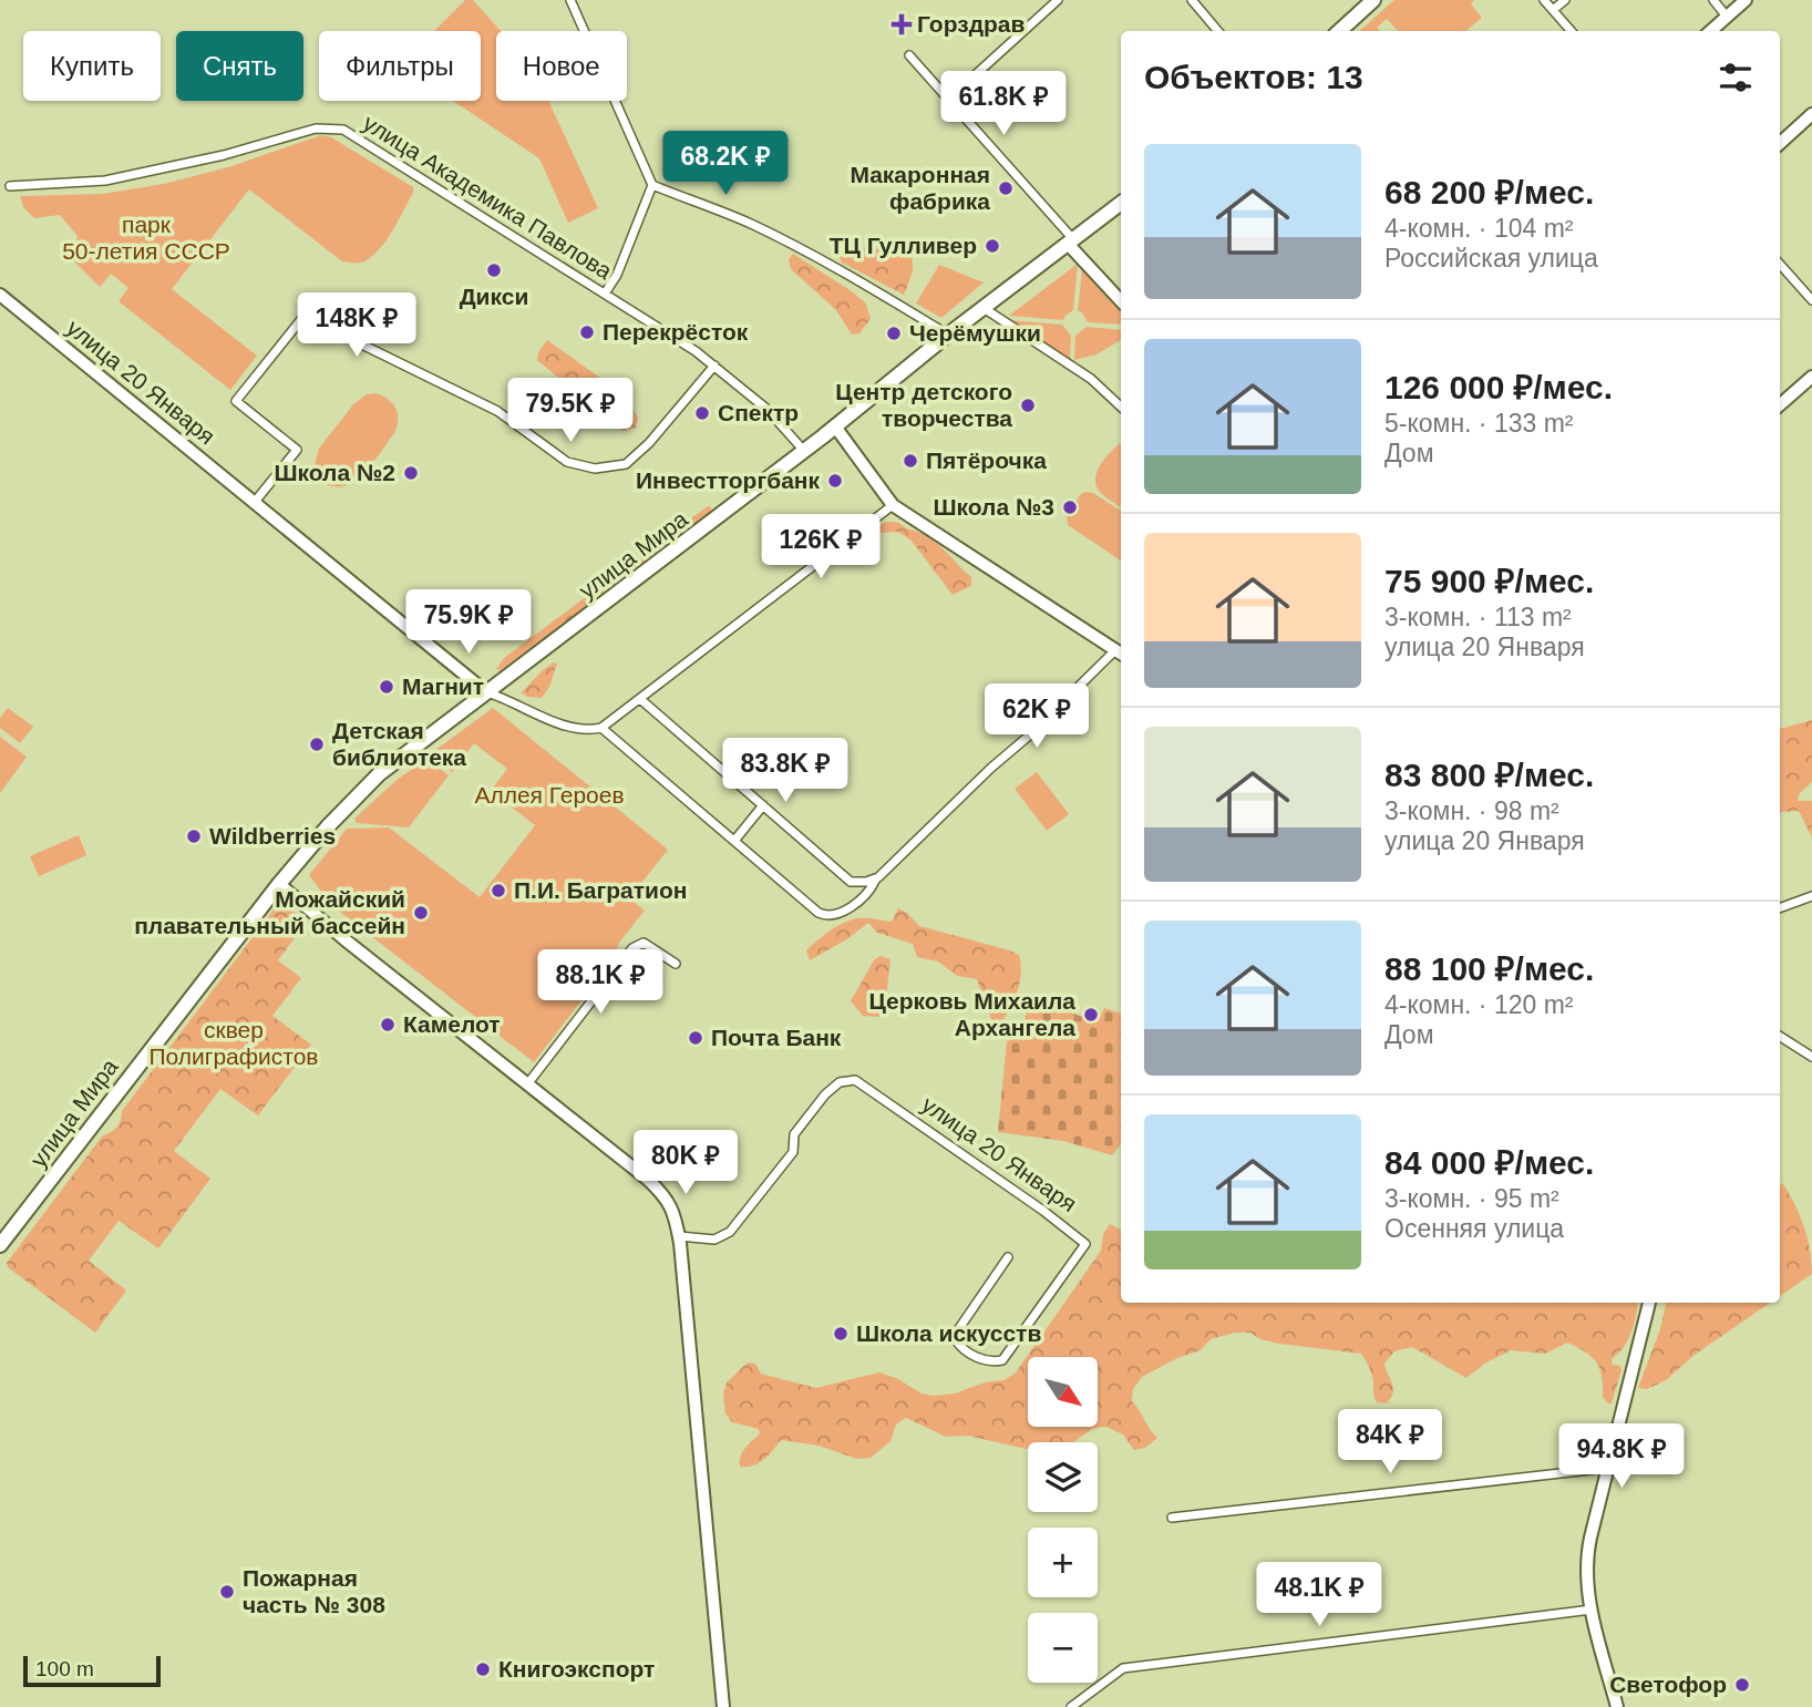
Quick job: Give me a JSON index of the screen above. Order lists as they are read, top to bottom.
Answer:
{
  "streets": {
    "main road": ["улица Мира"],
    "street": ["улица Академика Павлова", "улица 20 Января"]
  },
  "crossings": [
    ["улица Академика Павлова", "улица 20 Января"],
    ["улица Академика Павлова", "улица Мира"],
    ["улица 20 Января", "улица Мира"]
  ],
  "parks": ["парк 50-летия СССР", "Аллея Героев", "сквер Полиграфистов"],
  "places": {
    "health": ["Горздрав"],
    "other": [
      "Макаронная фабрика",
      "ТЦ Гулливер",
      "Дикси",
      "Перекрёсток",
      "Черёмушки",
      "Центр детского творчества",
      "Спектр",
      "Пятёрочка",
      "Школа №2",
      "Инвестторгбанк",
      "Школа №3",
      "Магнит",
      "Детская библиотека",
      "Wildberries",
      "П.И. Багратион",
      "Можайский плавательный бассейн",
      "Церковь Михаила Архангела",
      "Камелот",
      "Почта Банк",
      "Школа искусств",
      "Пожарная часть № 308",
      "Книгоэкспорт",
      "Светофор"
    ]
  },
  "scale_bar": "100 m",
  "north": "bottom right",
  "page": {
    "chip": [
      "Купить",
      "Снять",
      "Фильтры",
      "Новое"
    ],
    "heading": "Объектов: 13",
    "price": [
      "61.8K ₽",
      "68.2K ₽",
      "148K ₽",
      "79.5K ₽",
      "126K ₽",
      "75.9K ₽",
      "62K ₽",
      "83.8K ₽",
      "88.1K ₽",
      "80K ₽",
      "84K ₽",
      "94.8K ₽",
      "48.1K ₽"
    ],
    "list": [
      {
        "name": "68 200 ₽/мес.",
        "note": "4-комн. · 104 m² · Российская улица"
      },
      {
        "name": "126 000 ₽/мес.",
        "note": "5-комн. · 133 m² · Дом"
      },
      {
        "name": "75 900 ₽/мес.",
        "note": "3-комн. · 113 m² · улица 20 Января"
      },
      {
        "name": "83 800 ₽/мес.",
        "note": "3-комн. · 98 m² · улица 20 Января"
      },
      {
        "name": "88 100 ₽/мес.",
        "note": "4-комн. · 120 m² · Дом"
      },
      {
        "name": "84 000 ₽/мес.",
        "note": "3-комн. · 95 m² · Осенняя улица"
      }
    ],
    "map_buttons": ["+", "−"],
    "scale": "100 m"
  }
}
